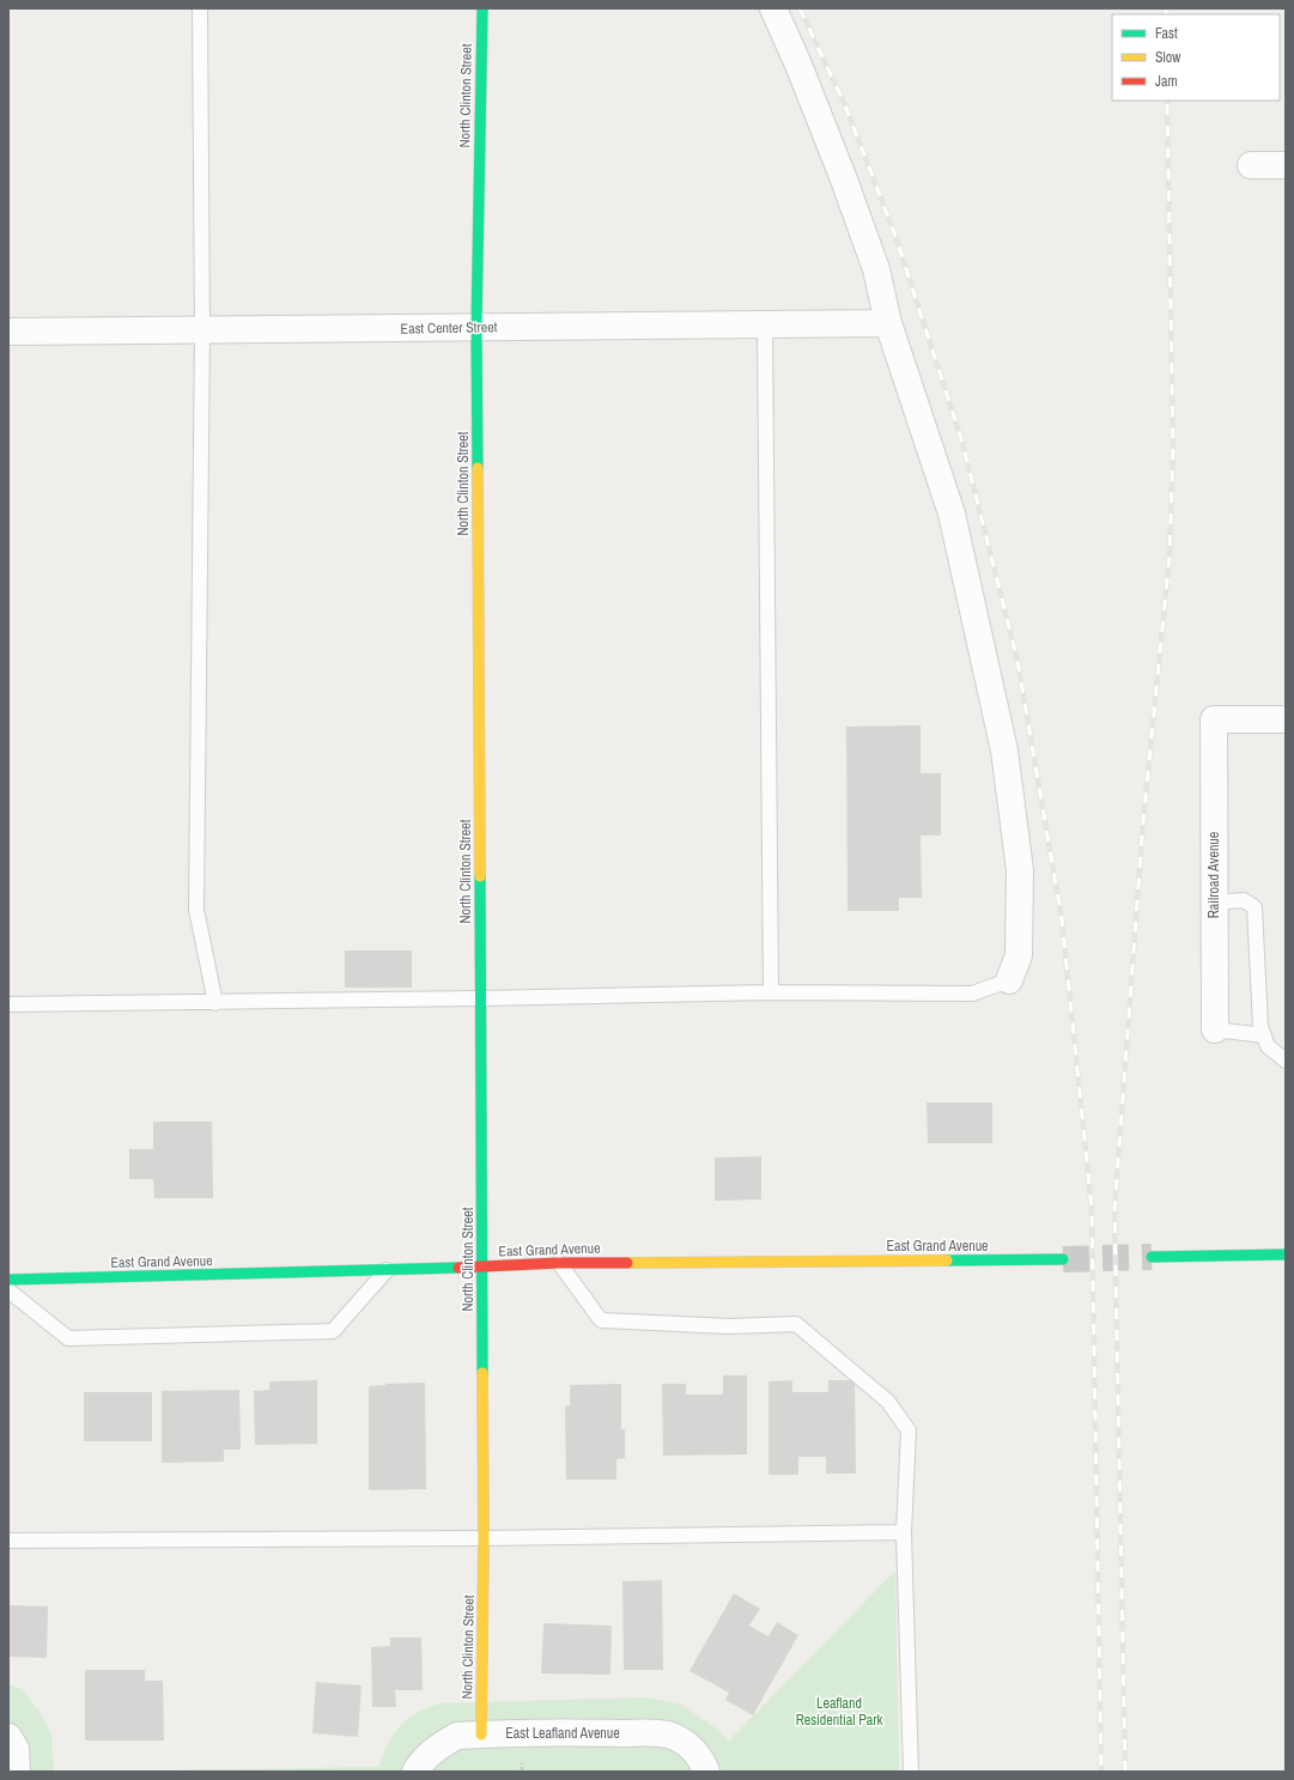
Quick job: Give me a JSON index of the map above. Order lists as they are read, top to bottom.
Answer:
{
  "streets": {
    "street": [
      "North Clinton Street",
      "East Center Street",
      "Railroad Avenue",
      "East Grand Avenue",
      "East Leafland Avenue"
    ]
  },
  "crossings": [
    ["North Clinton Street", "East Center Street"],
    ["North Clinton Street", "East Grand Avenue"],
    ["North Clinton Street", "East Leafland Avenue"]
  ],
  "parks": ["Leafland Residential Park"],
  "legend": ["Fast", "Slow", "Jam"]
}
